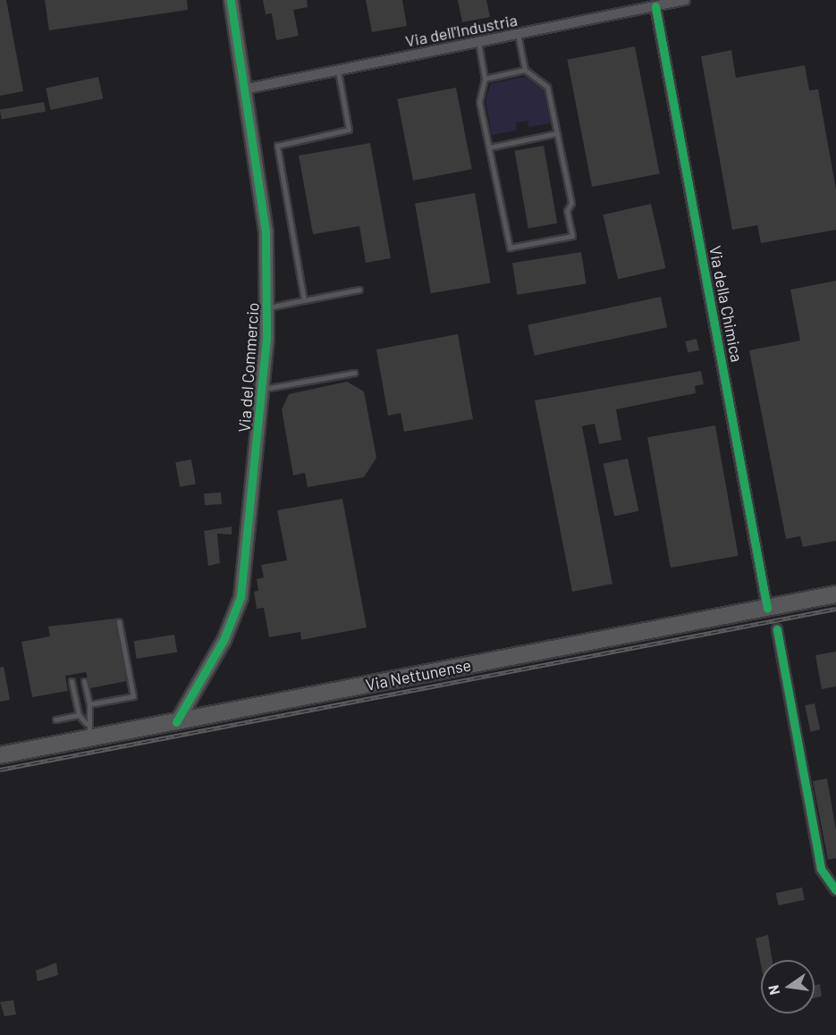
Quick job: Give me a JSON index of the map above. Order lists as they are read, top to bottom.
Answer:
{
  "streets": {
    "main road": ["Via Nettunense"],
    "street": ["Via dell'Industria", "Via della Chimica", "Via del Commercio"]
  },
  "crossings": [
    ["Via dell'Industria", "Via della Chimica"],
    ["Via dell'Industria", "Via del Commercio"],
    ["Via della Chimica", "Via Nettunense"],
    ["Via del Commercio", "Via Nettunense"]
  ],
  "north": "left"
}
